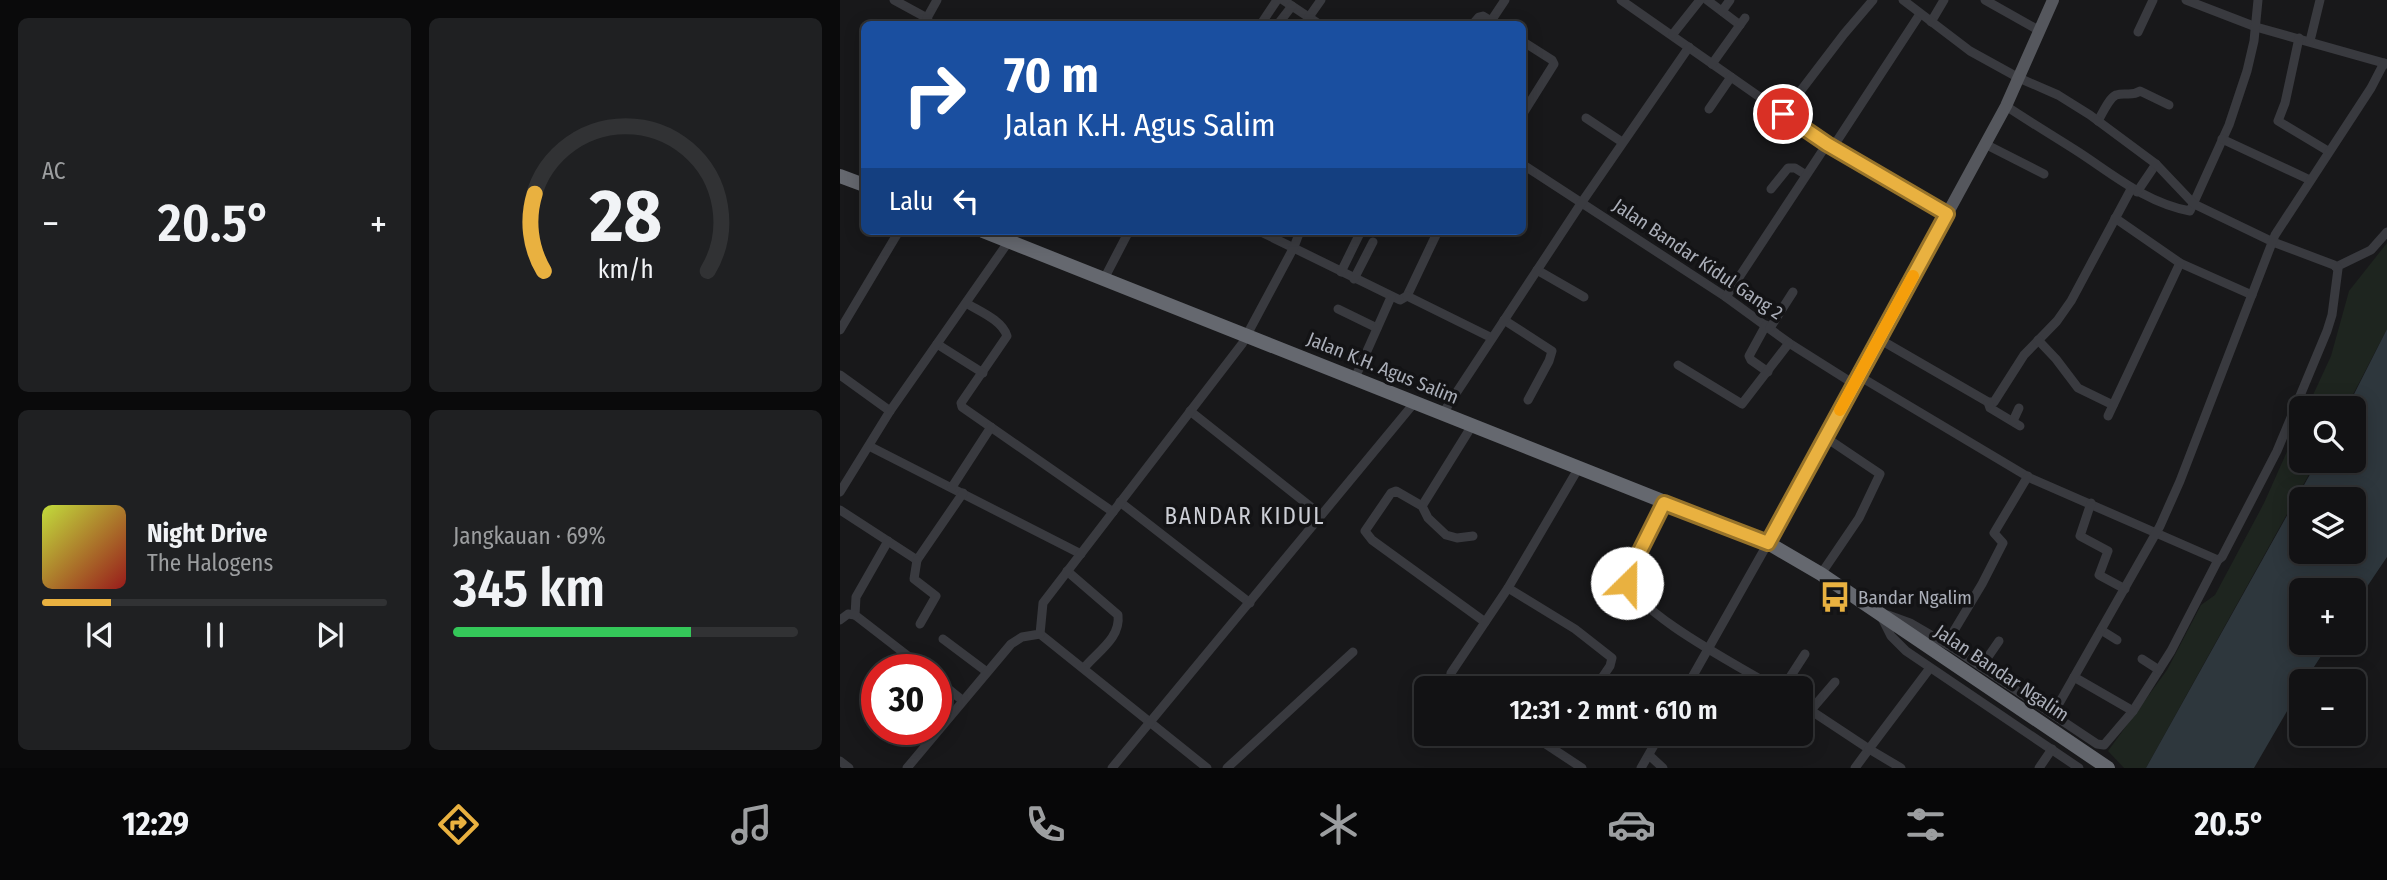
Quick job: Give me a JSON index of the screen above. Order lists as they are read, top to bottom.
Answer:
{
  "streets": {
    "highway": ["Jalan K.H. Agus Salim", "Jalan Bandar Ngalim"],
    "street": ["Jalan Bandar Kidul Gang 2"]
  },
  "crossings": [
    ["Jalan K.H. Agus Salim", "Jalan Bandar Ngalim"]
  ],
  "districts": ["BANDAR KIDUL"],
  "places": {
    "bus stop": ["Bandar Ngalim"]
  },
  "page": {
    "tile": [
      "AC",
      ["Jangkauan · 69%", "345 km"]
    ],
    "turn": ["70 m", "Jalan K.H. Agus Salim"],
    "then": "Lalu",
    "heat": ["−", "20.5°", "+"],
    "map_buttons": ["+", "−"],
    "song": ["Night Drive", "The Halogens"],
    "limit": "30",
    "trip": "12:31 · 2 mnt · 610 m",
    "tabs": ["12:29", "20.5°"],
    "gauge": ["28", "km/h"]
  }
}
